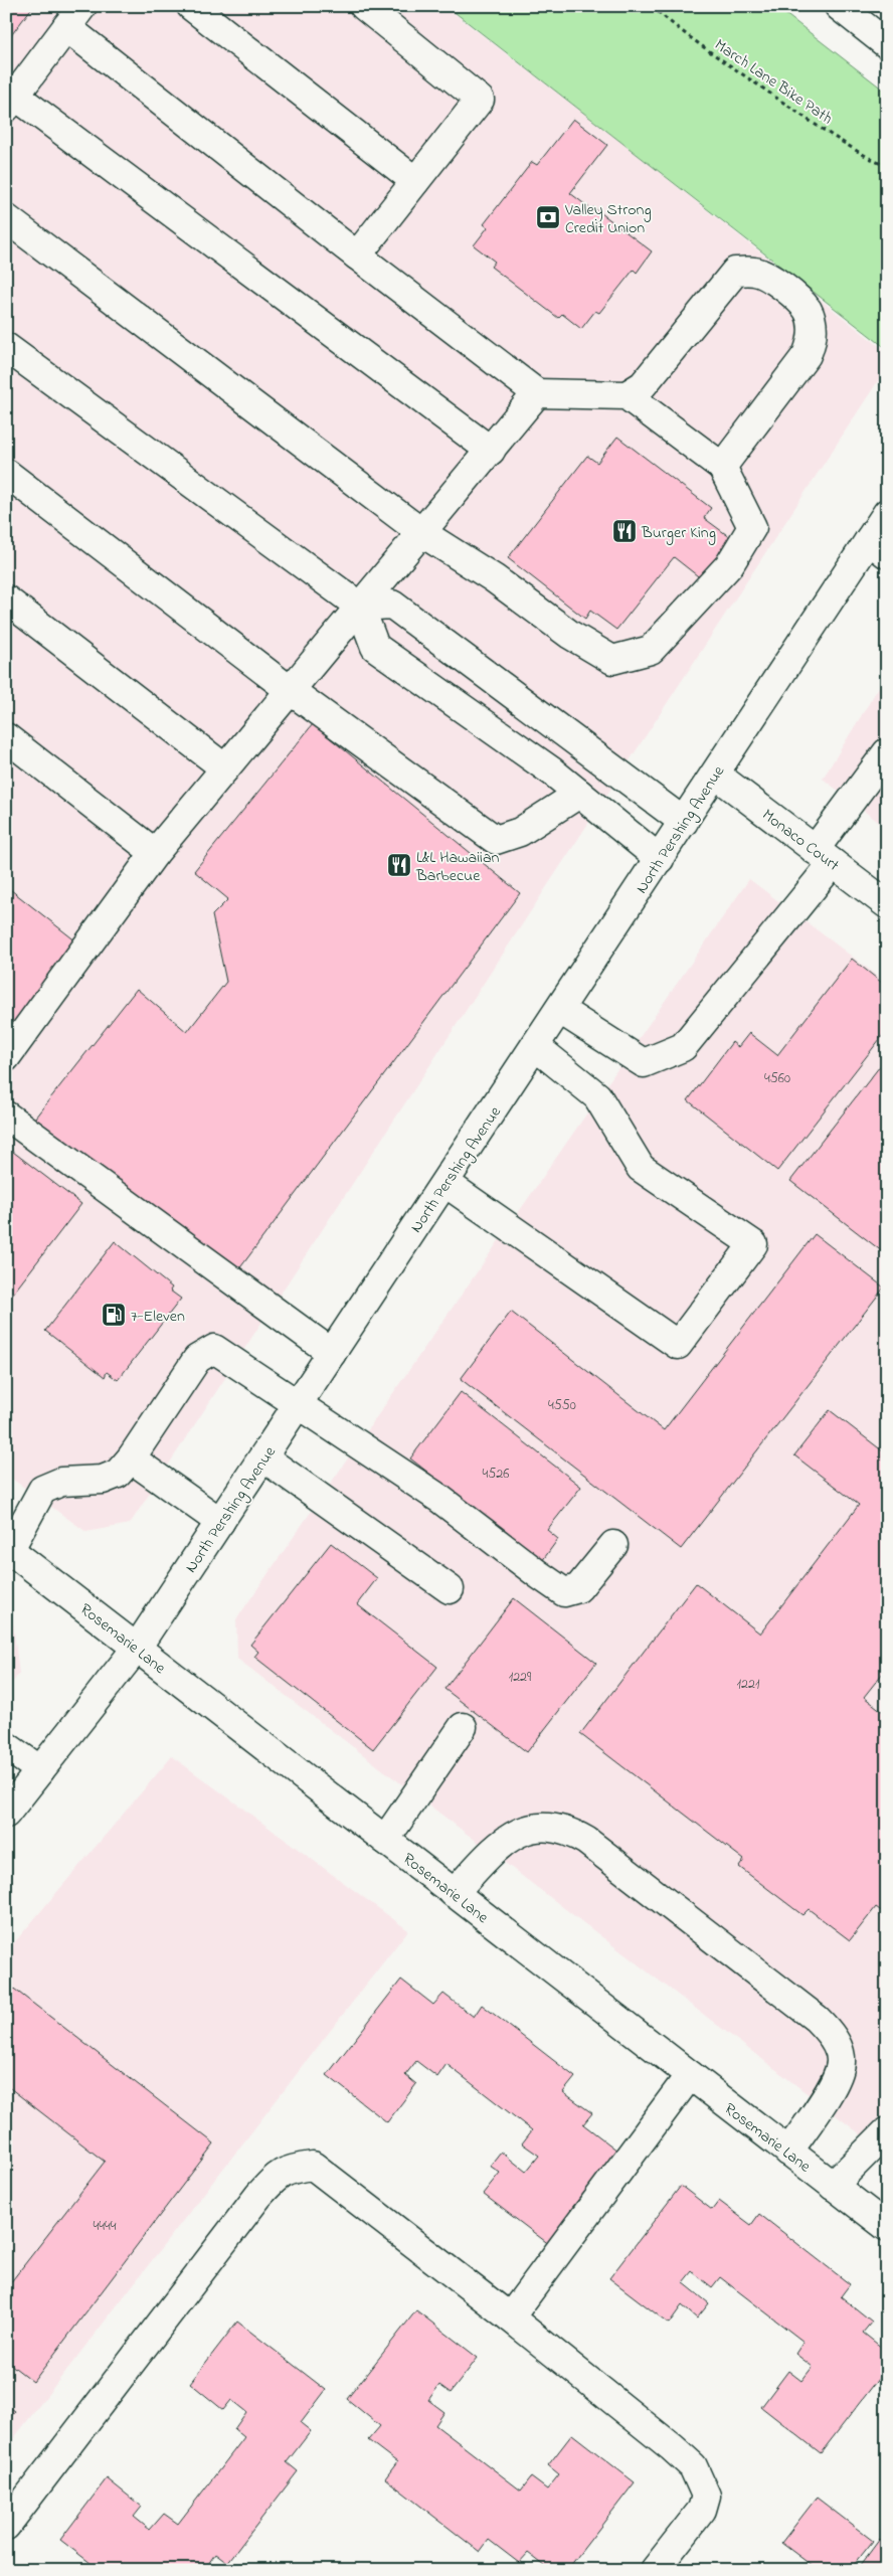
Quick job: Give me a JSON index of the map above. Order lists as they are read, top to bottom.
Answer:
{
  "streets": {
    "street": ["North Pershing Avenue", "Monaco Court", "Rosemarie Lane"],
    "path": ["March Lane Bike Path"]
  },
  "crossings": [
    ["North Pershing Avenue", "Monaco Court"],
    ["North Pershing Avenue", "Rosemarie Lane"]
  ],
  "places": {
    "bank": ["Valley Strong Credit Union"],
    "restaurant": ["Burger King", "L&L Hawaiian Barbecue"],
    "fuel station": ["7-Eleven"]
  },
  "house_numbers": [
    "4560",
    "4550",
    "4526",
    "1229",
    "1221",
    "4444"
  ]
}
